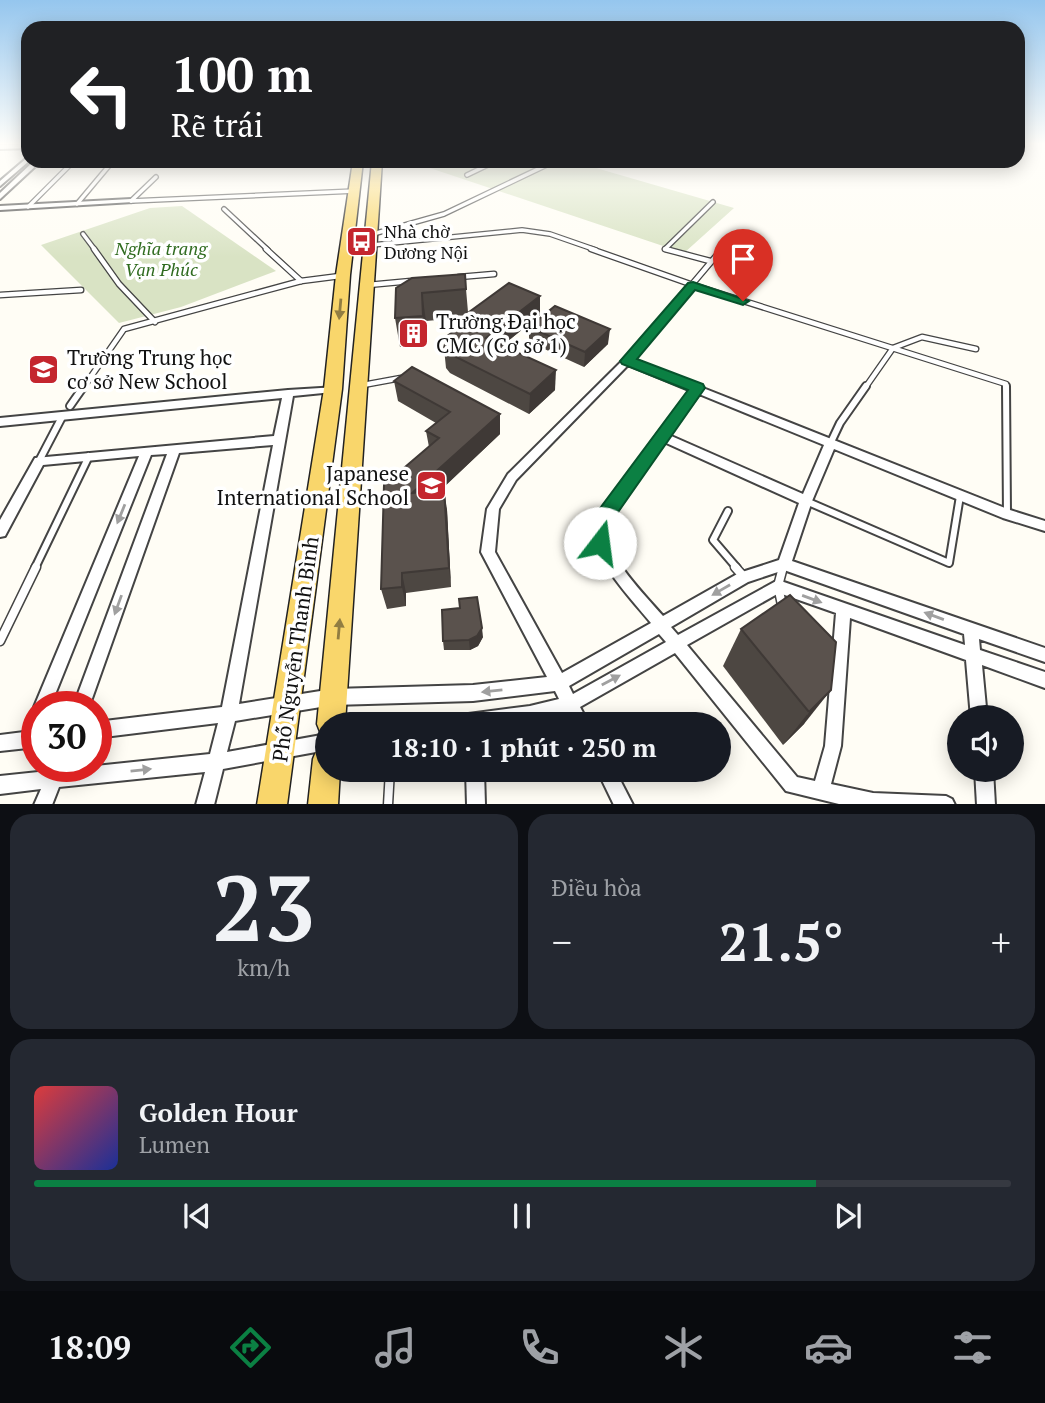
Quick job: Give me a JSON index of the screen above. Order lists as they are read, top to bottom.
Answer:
{
  "streets": {
    "main road": ["Phố Nguyễn Thanh Bình"]
  },
  "parks": ["Nghĩa trang Vạn Phúc"],
  "places": {
    "bus stop": ["Nhà chờ Dương Nội"],
    "building": ["Trường Đại học CMC (Cơ sở 1)"],
    "school or university": ["Trường Trung học cơ sở New School", "Japanese International School"]
  },
  "page": {
    "turn": ["100 m", "Rẽ trái"],
    "limit": "30",
    "trip": "18:10 · 1 phút · 250 m",
    "tile": [
      ["23", "km/h"],
      "Điều hòa"
    ],
    "heat": ["−", "21.5°", "+"],
    "song": ["Golden Hour", "Lumen"],
    "tabs": "18:09"
  }
}
